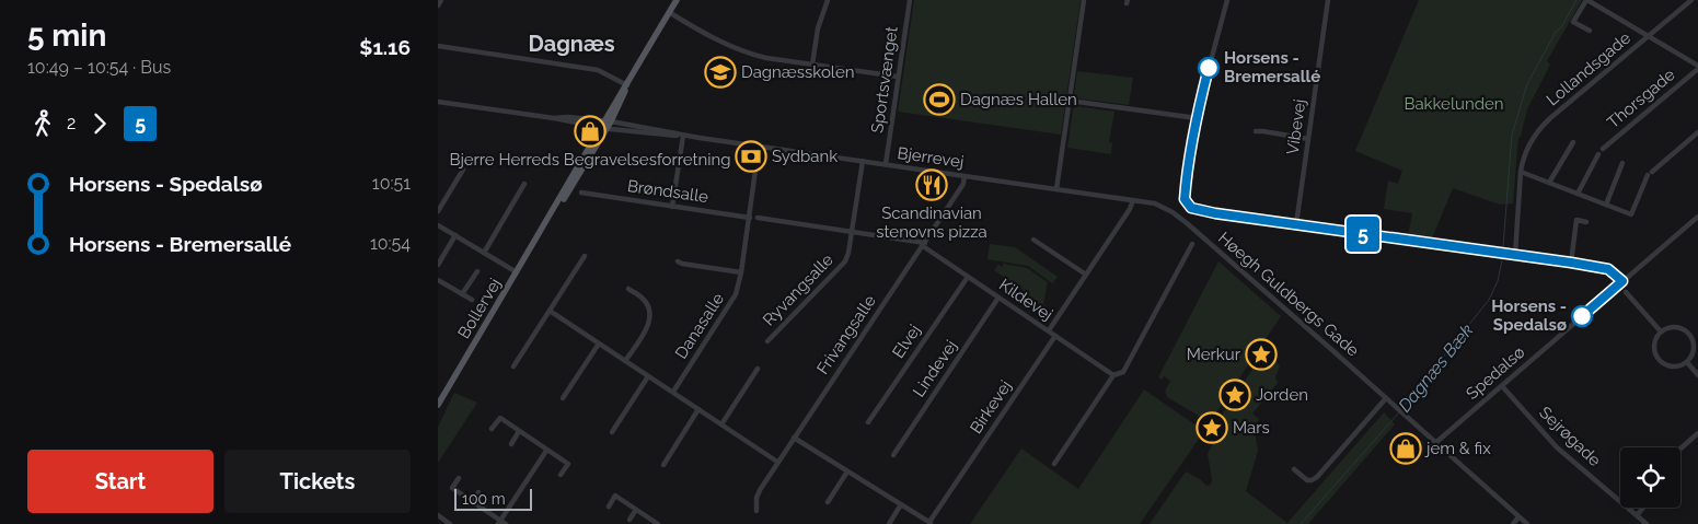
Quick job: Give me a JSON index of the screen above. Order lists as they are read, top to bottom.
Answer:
{
  "streets": {
    "main road": ["Bollervej"],
    "street": [
      "Lollandsgade",
      "Sportsvænget",
      "Thorsgade",
      "Vibevej",
      "Bjerrevej",
      "Brøndsalle",
      "Ryvangsalle",
      "Høegh Guldbergs Gade",
      "Kildevej",
      "Danasalle",
      "Frivangsalle",
      "Elvej",
      "Lindevej",
      "Spedalsø",
      "Birkevej",
      "Sejrøgade"
    ]
  },
  "crossings": [
    ["Sportsvænget", "Bjerrevej"],
    ["Bjerrevej", "Ryvangsalle"],
    ["Bjerrevej", "Høegh Guldbergs Gade"],
    ["Bjerrevej", "Bollervej"],
    ["Bjerrevej", "Danasalle"],
    ["Bjerrevej", "Frivangsalle"],
    ["Brøndsalle", "Danasalle"],
    ["Høegh Guldbergs Gade", "Spedalsø"],
    ["Kildevej", "Frivangsalle"],
    ["Kildevej", "Elvej"],
    ["Kildevej", "Lindevej"],
    ["Kildevej", "Birkevej"],
    ["Spedalsø", "Sejrøgade"]
  ],
  "districts": ["Dagnæs"],
  "water": ["Dagnæs Bæk"],
  "parks": ["Bakkelunden"],
  "places": {
    "other": ["Horsens - Bremersallé", "Horsens - Spedalsø"],
    "school or university": ["Dagnæsskolen"],
    "sports": ["Dagnæs Hallen"],
    "shop": ["Bjerre Herreds Begravelsesforretning", "jem & fix"],
    "bank": ["Sydbank"],
    "restaurant": ["Scandinavian stenovns pizza"],
    "place": ["Merkur", "Jorden", "Mars"]
  },
  "lines": ["bus line 5"],
  "scale_bar": "100 m",
  "page": {
    "heading": ["5 min", "10:49 – 10:54 · Bus", "$1.16"],
    "on_map": "5",
    "legs": ["2", "5"],
    "list": [
      {
        "name": "Horsens - Spedalsø",
        "value": "10:51"
      },
      {
        "name": "Horsens - Bremersallé",
        "value": "10:54"
      }
    ],
    "buttons": ["Start", "Tickets"],
    "scale": "100 m"
  }
}
